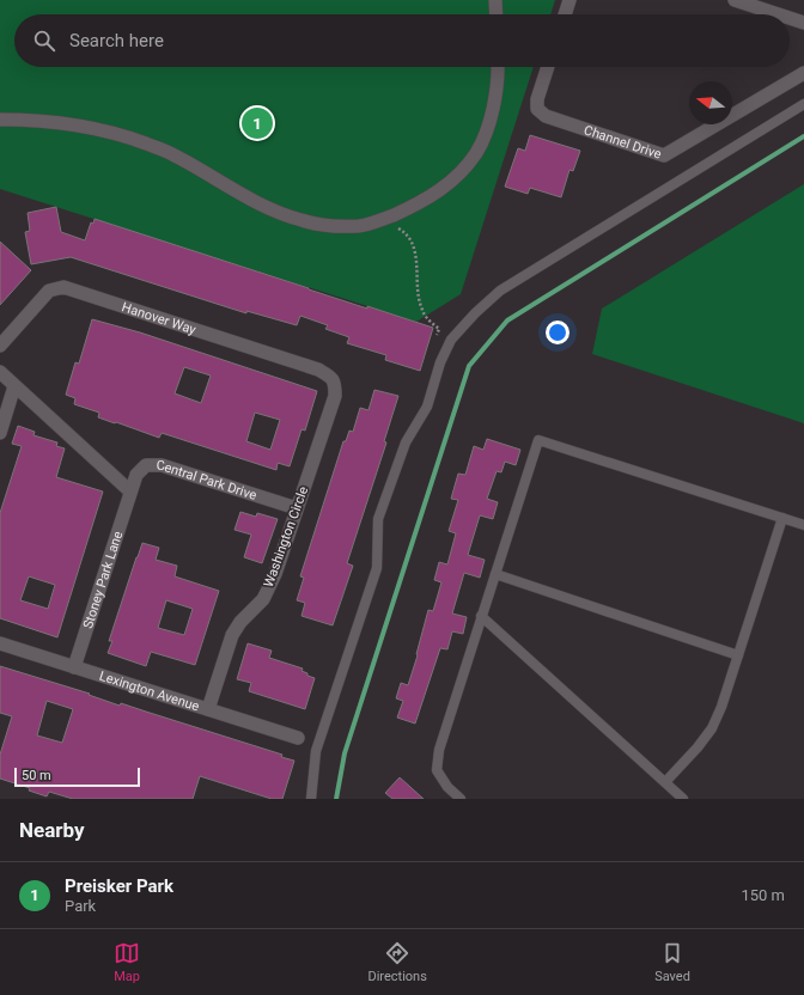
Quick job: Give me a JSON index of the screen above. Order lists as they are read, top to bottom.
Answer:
{
  "streets": {
    "street": [
      "Channel Drive",
      "Hanover Way",
      "Central Park Drive",
      "Washington Circle",
      "Stoney Park Lane",
      "Lexington Avenue"
    ]
  },
  "crossings": [
    ["Hanover Way", "Washington Circle"],
    ["Central Park Drive", "Washington Circle"],
    ["Central Park Drive", "Stoney Park Lane"],
    ["Washington Circle", "Lexington Avenue"],
    ["Stoney Park Lane", "Lexington Avenue"]
  ],
  "scale_bar": "50 m",
  "north": "left",
  "page": {
    "search": "Search here",
    "pins": "1",
    "scale": "50 m",
    "heading": "Nearby",
    "list": [
      {
        "mark": "1",
        "name": "Preisker Park",
        "note": "Park",
        "value": "150 m"
      }
    ],
    "nav": ["Map", "Directions", "Saved"]
  }
}
